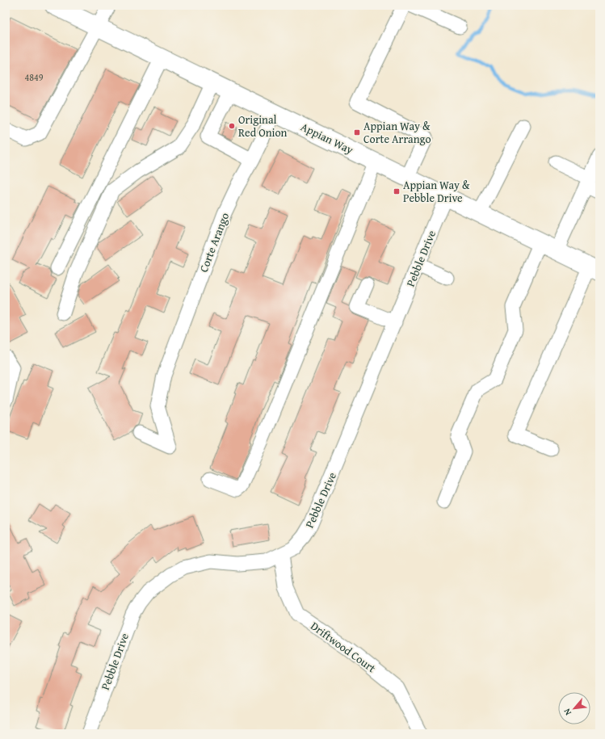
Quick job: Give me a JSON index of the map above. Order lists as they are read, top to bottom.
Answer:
{
  "streets": {
    "main road": ["Appian Way"],
    "street": ["Corte Arango", "Pebble Drive", "Driftwood Court"]
  },
  "crossings": [
    ["Appian Way", "Corte Arango"],
    ["Appian Way", "Pebble Drive"],
    ["Pebble Drive", "Driftwood Court"]
  ],
  "places": {
    "other": ["Original Red Onion"],
    "transit": ["Appian Way & Corte Arrango", "Appian Way & Pebble Drive"]
  },
  "house_numbers": ["4849"],
  "north": "bottom left"
}
